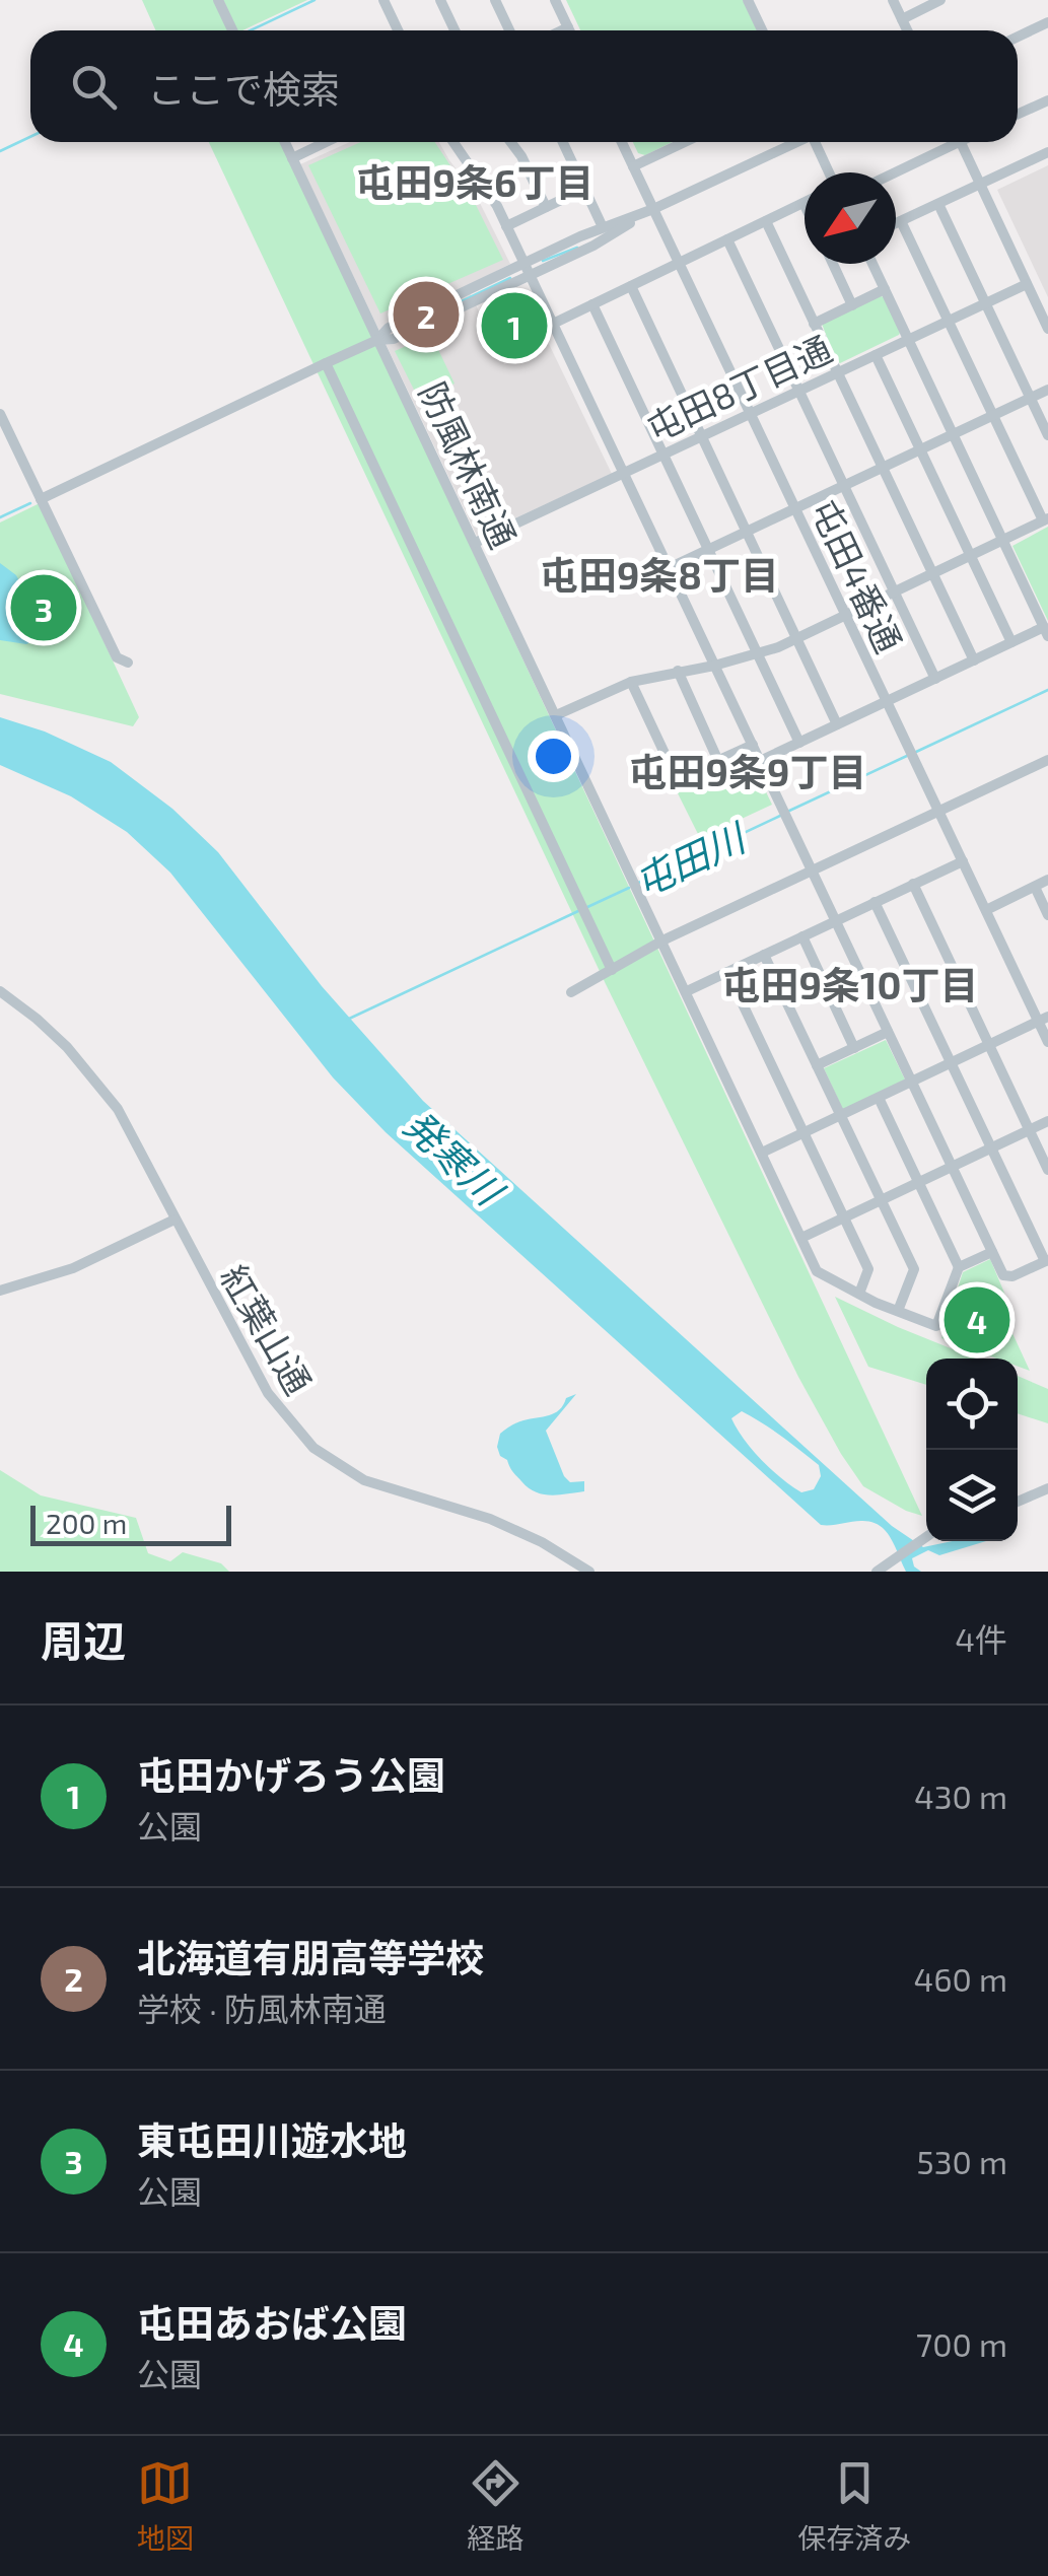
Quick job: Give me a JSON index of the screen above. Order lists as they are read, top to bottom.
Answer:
{
  "streets": {
    "street": [
      "屯田8丁目通",
      "防風林南通",
      "屯田4番通",
      "紅葉山通"
    ]
  },
  "crossings": [
    ["屯田8丁目通", "防風林南通"],
    ["屯田8丁目通", "屯田4番通"]
  ],
  "districts": [
    "屯田9条6丁目",
    "屯田9条8丁目",
    "屯田9条9丁目",
    "屯田9条10丁目"
  ],
  "water": ["屯田川", "発寒川"],
  "scale_bar": "200 m",
  "north": "bottom left",
  "page": {
    "search": "ここで検索",
    "pins": [
      "2",
      "1",
      "3",
      "4"
    ],
    "scale": "200 m",
    "heading": ["周辺", "4件"],
    "list": [
      {
        "mark": "1",
        "name": "屯田かげろう公園",
        "note": "公園",
        "value": "430 m"
      },
      {
        "mark": "2",
        "name": "北海道有朋高等学校",
        "note": "学校 · 防風林南通",
        "value": "460 m"
      },
      {
        "mark": "3",
        "name": "東屯田川遊水地",
        "note": "公園",
        "value": "530 m"
      },
      {
        "mark": "4",
        "name": "屯田あおば公園",
        "note": "公園",
        "value": "700 m"
      }
    ],
    "nav": ["地図", "経路", "保存済み"]
  }
}
